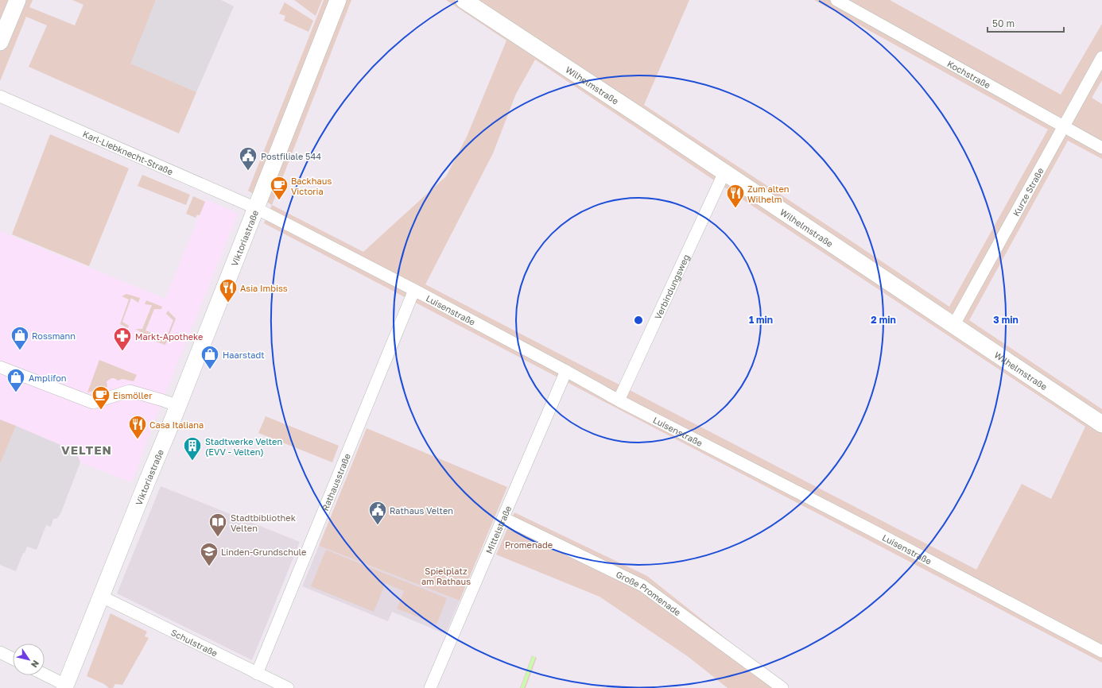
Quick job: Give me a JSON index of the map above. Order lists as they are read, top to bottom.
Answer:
{
  "streets": {
    "street": [
      "Kochstraße",
      "Wilhelmstraße",
      "Karl-Liebknecht-Straße",
      "Kurze Straße",
      "Viktoriastraße",
      "Verbindungsweg",
      "Luisenstraße",
      "Rathausstraße",
      "Mittelstraße",
      "Große Promenade",
      "Schulstraße"
    ]
  },
  "crossings": [
    ["Kochstraße", "Kurze Straße"],
    ["Wilhelmstraße", "Kurze Straße"],
    ["Wilhelmstraße", "Verbindungsweg"],
    ["Karl-Liebknecht-Straße", "Viktoriastraße"],
    ["Karl-Liebknecht-Straße", "Luisenstraße"],
    ["Viktoriastraße", "Luisenstraße"],
    ["Viktoriastraße", "Schulstraße"],
    ["Verbindungsweg", "Luisenstraße"],
    ["Luisenstraße", "Rathausstraße"],
    ["Luisenstraße", "Mittelstraße"],
    ["Rathausstraße", "Schulstraße"],
    ["Mittelstraße", "Große Promenade"]
  ],
  "districts": ["VELTEN"],
  "parks": ["Promenade", "Spielplatz am Rathaus"],
  "places": {
    "public building": ["Postfiliale 544", "Rathaus Velten"],
    "cafe": ["Backhaus Victoria", "Eismöller"],
    "restaurant": ["Zum alten Wilhelm", "Asia Imbiss", "Casa Italiana"],
    "shop": ["Rossmann", "Haarstadt", "Amplifon"],
    "pharmacy": ["Markt-Apotheke"],
    "building": ["Stadtwerke Velten (EVV - Velten)"],
    "library": ["Stadtbibliothek Velten"],
    "school or university": ["Linden-Grundschule"]
  },
  "scale_bar": "50 m",
  "north": "bottom right",
  "rings": ["1 min", "2 min", "3 min"]
}
